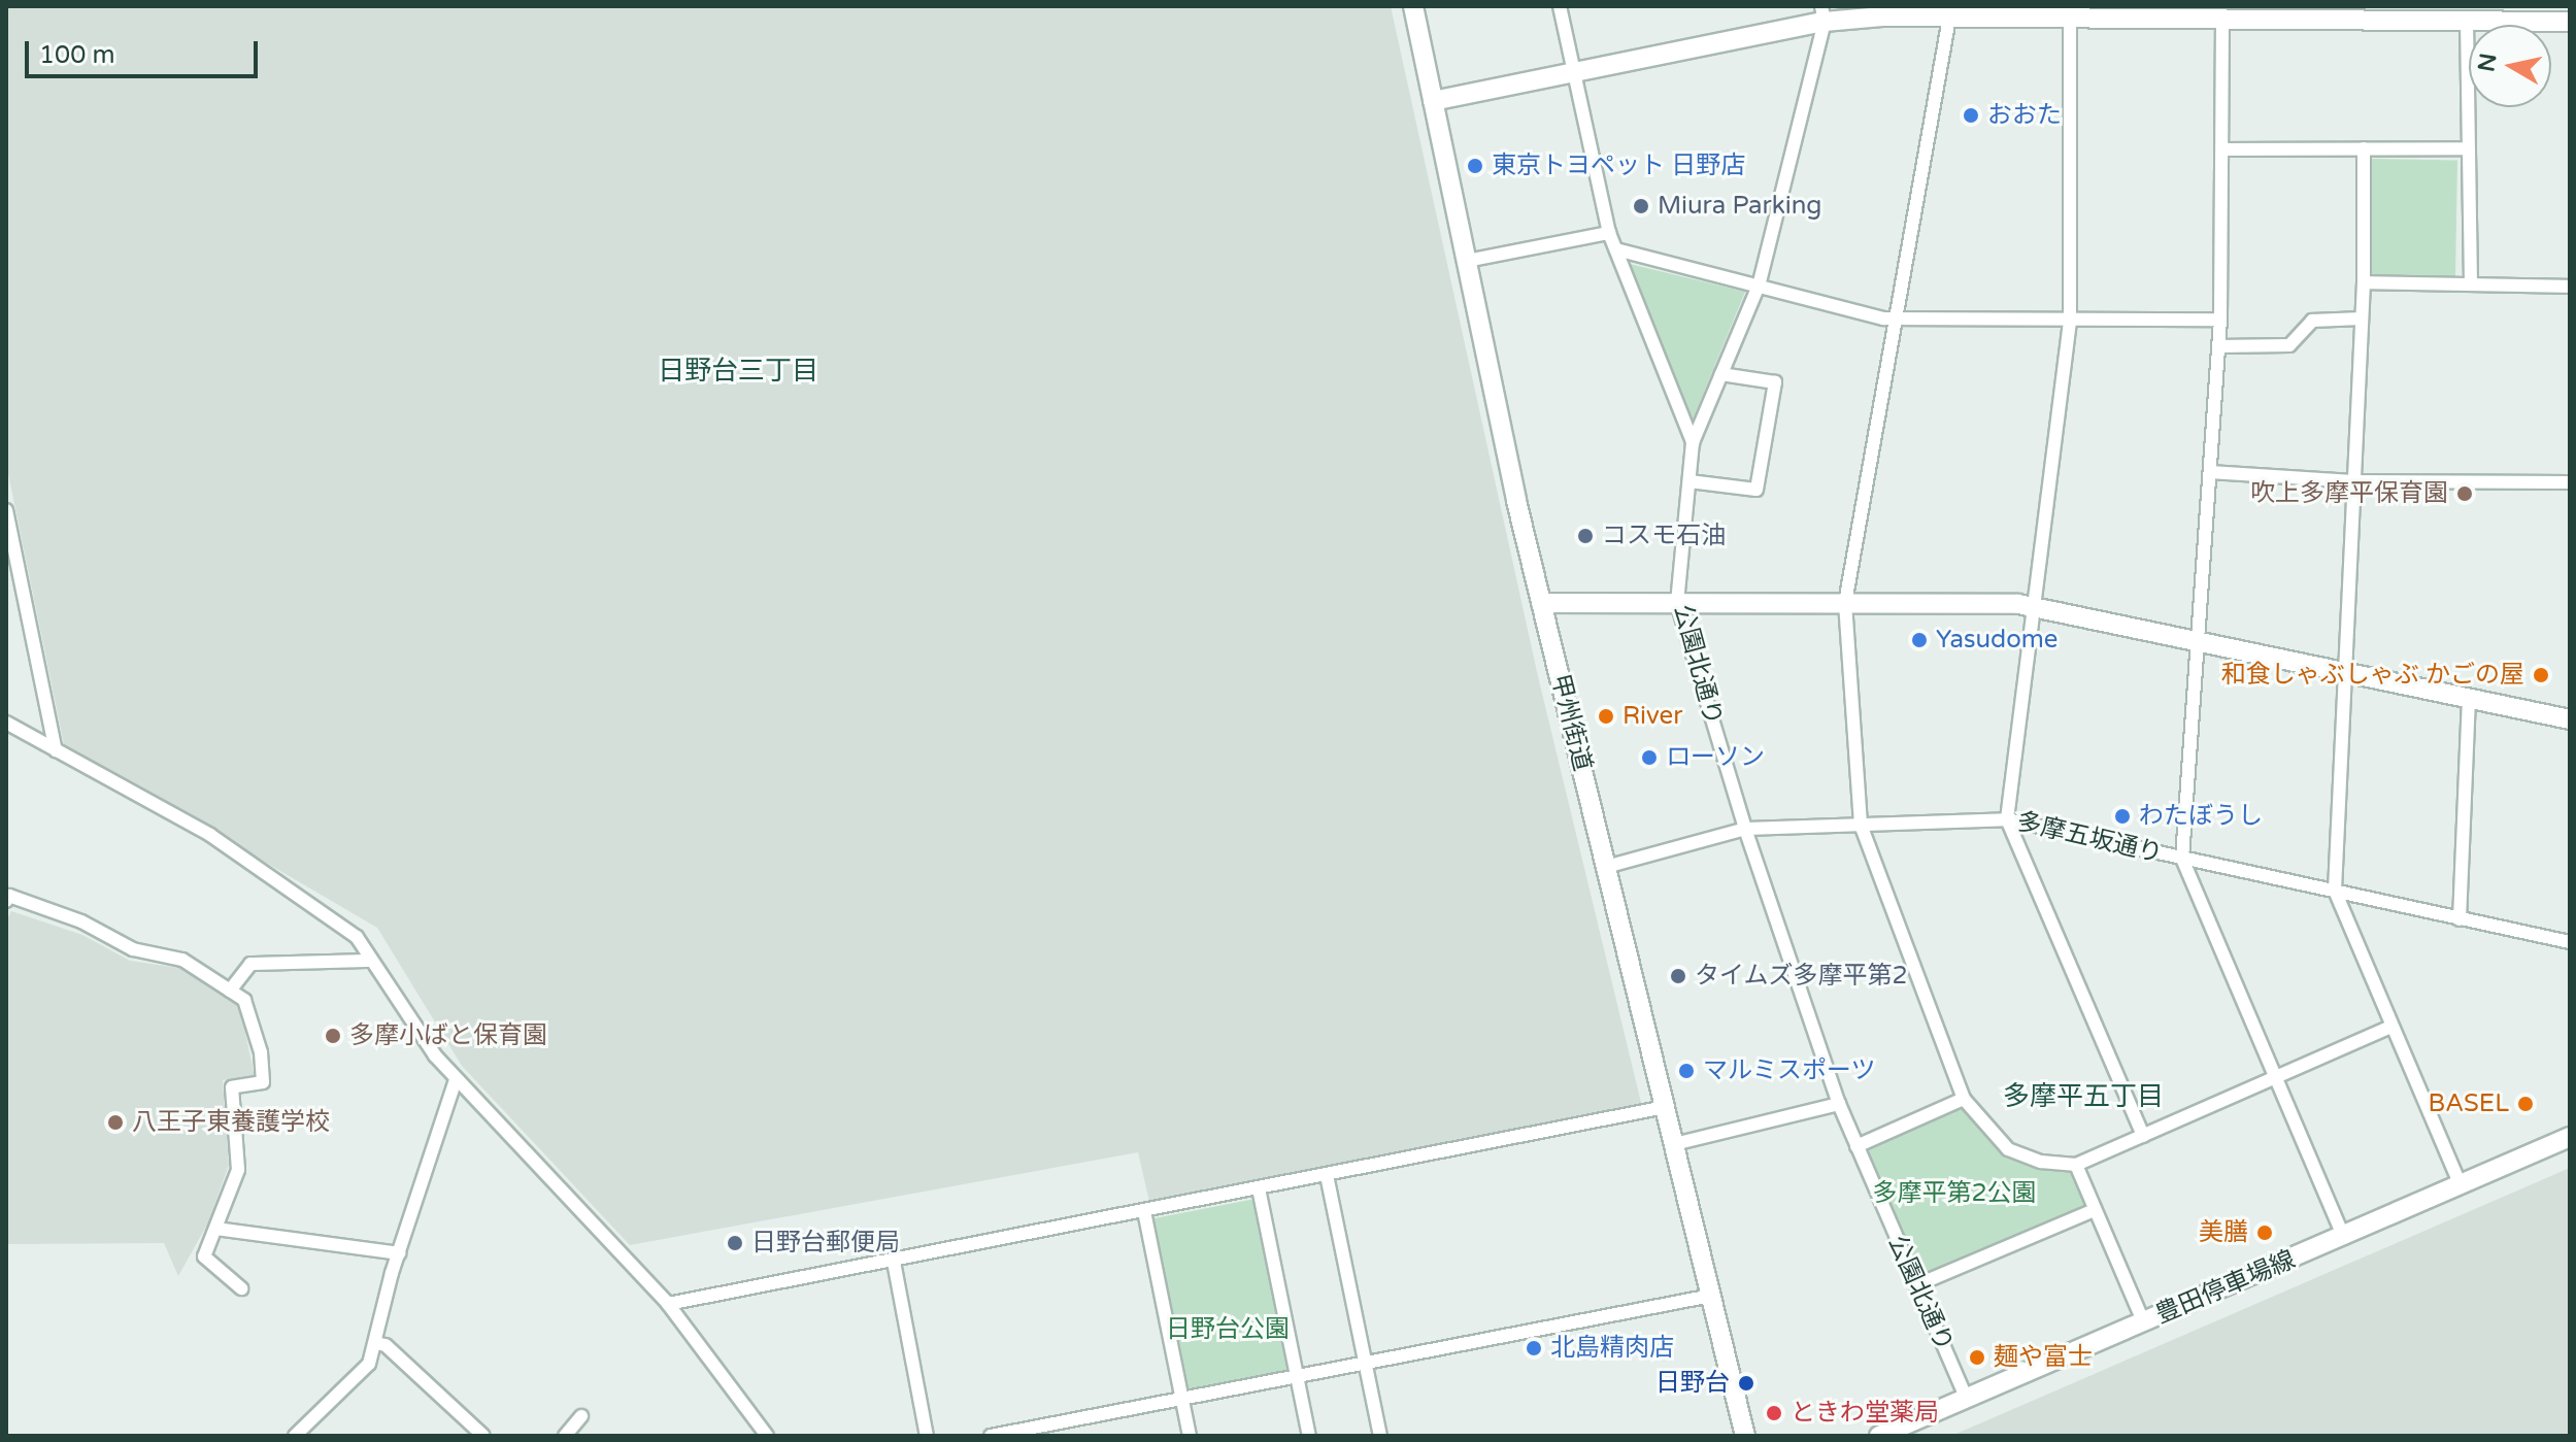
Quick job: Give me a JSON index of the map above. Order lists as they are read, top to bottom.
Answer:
{
  "streets": {
    "main road": ["甲州街道", "豊田停車場線"],
    "street": ["公園北通り", "多摩五坂通り"]
  },
  "crossings": [
    ["公園北通り", "多摩五坂通り"],
    ["公園北通り", "豊田停車場線"],
    ["甲州街道", "多摩五坂通り"]
  ],
  "districts": ["日野台三丁目", "多摩平五丁目"],
  "parks": ["多摩平第2公園", "日野台公園"],
  "places": [
    "おおた",
    "東京トヨペット 日野店",
    "Miura Parking",
    "吹上多摩平保育園",
    "コスモ石油",
    "Yasudome",
    "和食しゃぶしゃぶ かごの屋",
    "River",
    "ローソン",
    "わたぼうし",
    "タイムズ多摩平第2",
    "多摩小ばと保育園",
    "マルミスポーツ",
    "BASEL",
    "八王子東養護学校",
    "美膳",
    "日野台郵便局",
    "北島精肉店",
    "麺や富士",
    "日野台",
    "ときわ堂薬局"
  ],
  "scale_bar": "100 m",
  "north": "left"
}
